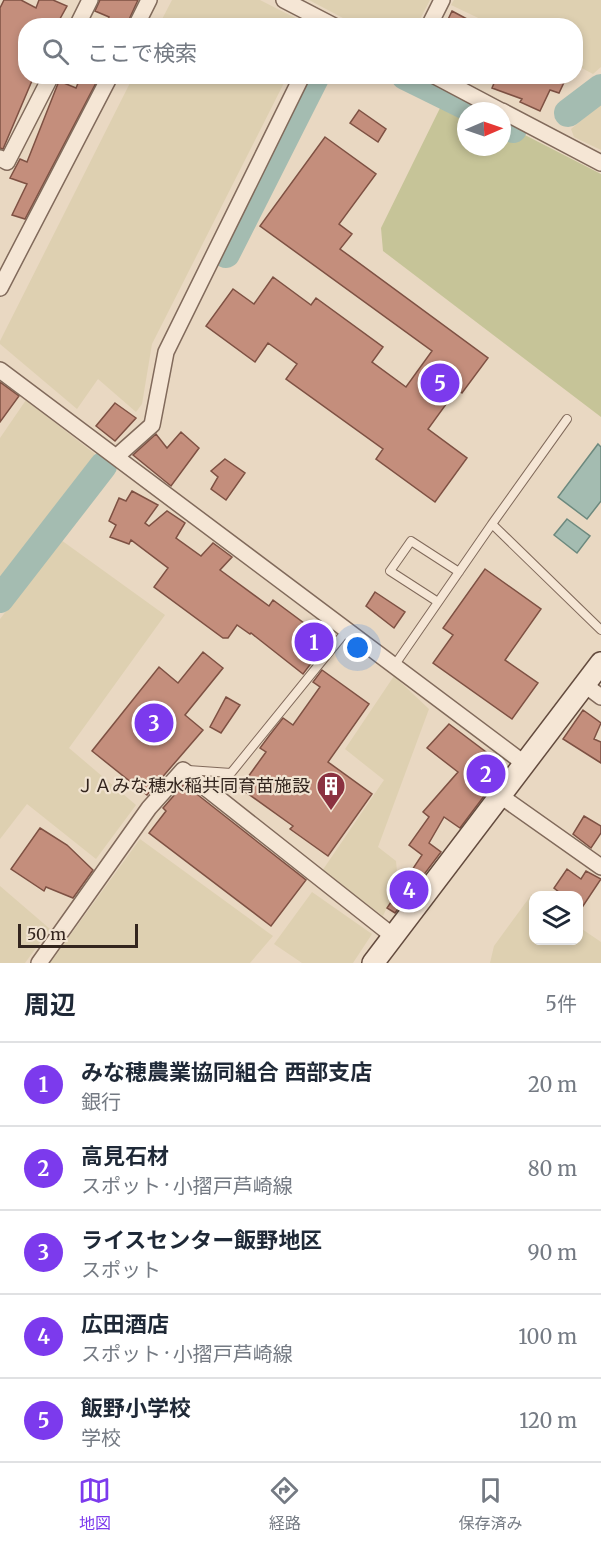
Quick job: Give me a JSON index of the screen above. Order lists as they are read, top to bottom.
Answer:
{
  "places": {
    "building": ["ＪＡみな穂水稲共同育苗施設"]
  },
  "scale_bar": "50 m",
  "north": "right",
  "page": {
    "search": "ここで検索",
    "pins": [
      "5",
      "1",
      "3",
      "2",
      "4"
    ],
    "scale": "50 m",
    "heading": ["周辺", "5件"],
    "list": [
      {
        "mark": "1",
        "name": "みな穂農業協同組合 西部支店",
        "note": "銀行",
        "value": "20 m"
      },
      {
        "mark": "2",
        "name": "高見石材",
        "note": "スポット · 小摺戸芦崎線",
        "value": "80 m"
      },
      {
        "mark": "3",
        "name": "ライスセンター飯野地区",
        "note": "スポット",
        "value": "90 m"
      },
      {
        "mark": "4",
        "name": "広田酒店",
        "note": "スポット · 小摺戸芦崎線",
        "value": "100 m"
      },
      {
        "mark": "5",
        "name": "飯野小学校",
        "note": "学校",
        "value": "120 m"
      }
    ],
    "nav": ["地図", "経路", "保存済み"]
  }
}
